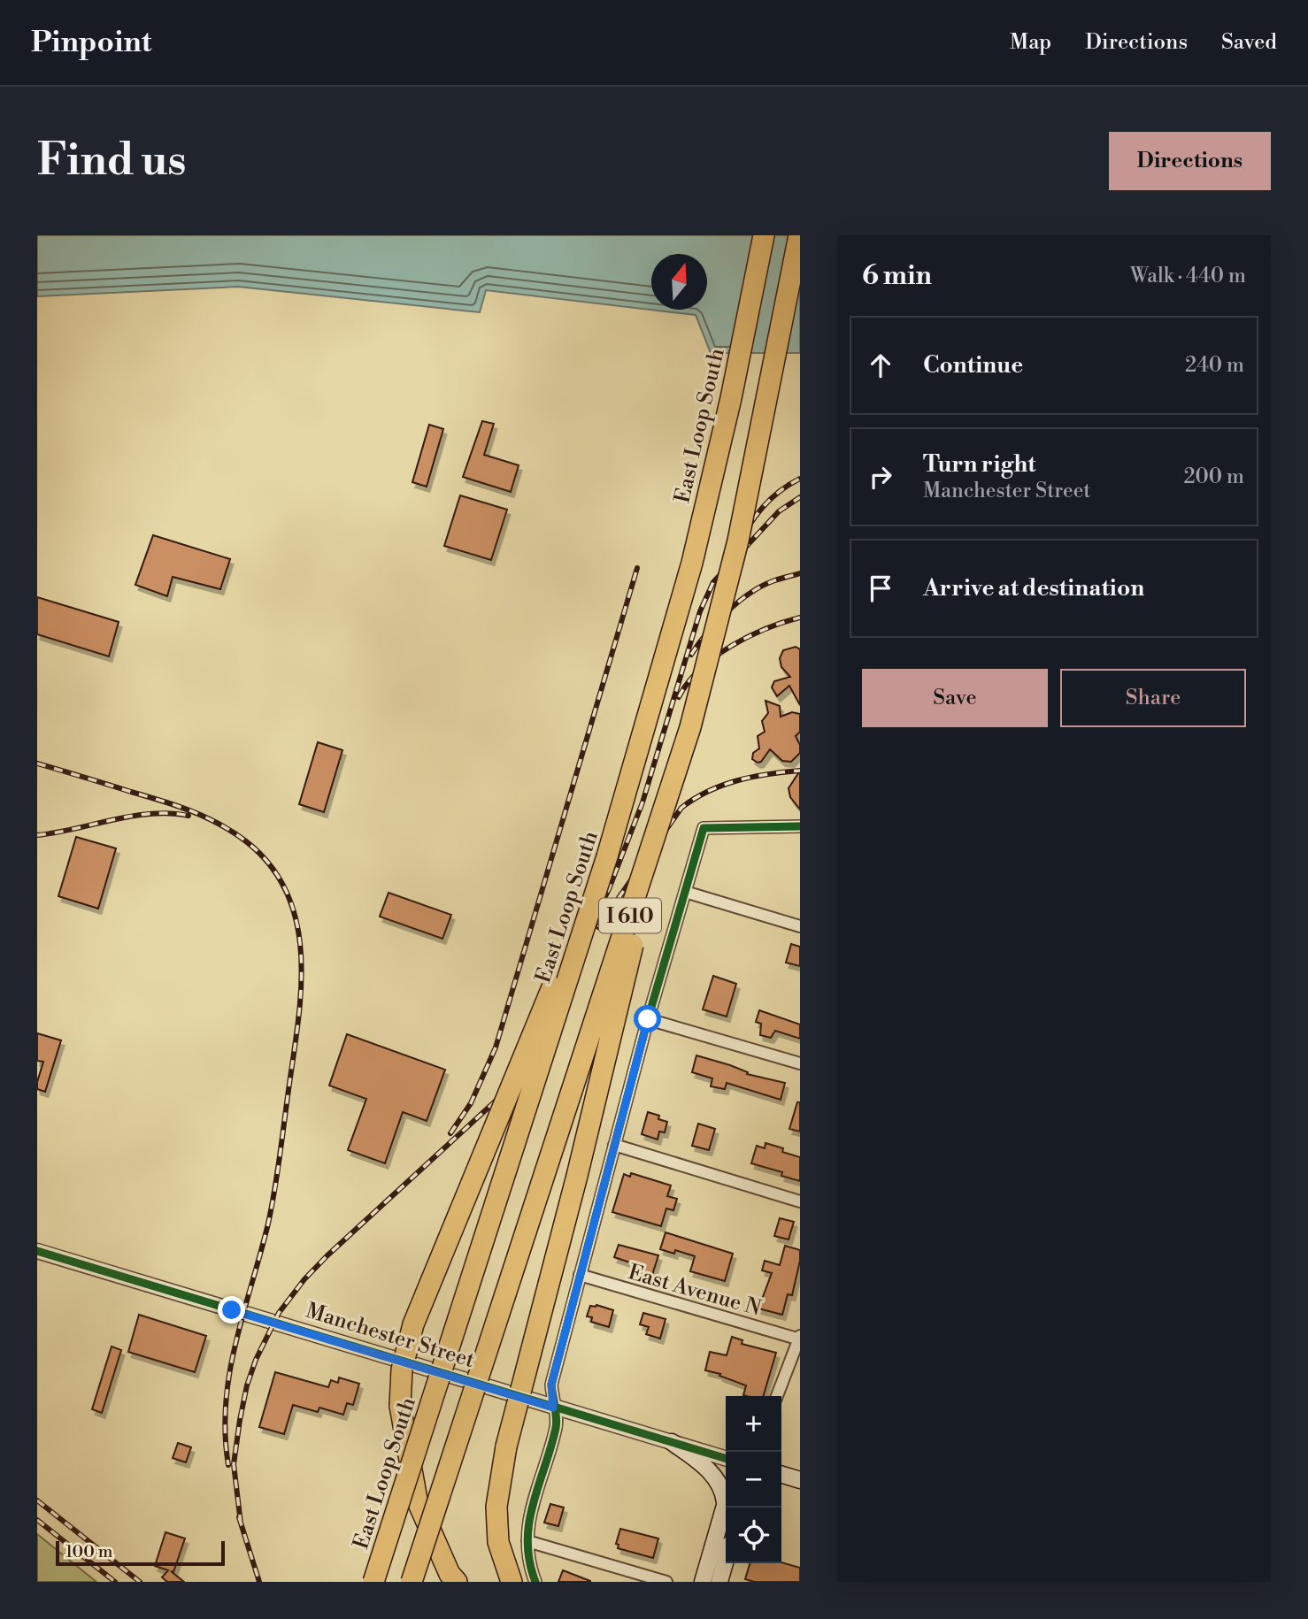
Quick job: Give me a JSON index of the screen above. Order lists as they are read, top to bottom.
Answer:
{
  "streets": {
    "highway": ["East Loop South", "I 610"],
    "street": ["East Avenue N", "Manchester Street"]
  },
  "scale_bar": "100 m",
  "north": "top",
  "page": {
    "header": "Pinpoint",
    "nav": ["Map", "Directions", "Saved"],
    "buttons": [
      "Directions",
      ["Save", "Share"]
    ],
    "title": "Find us",
    "heading": ["6 min", "Walk · 440 m"],
    "list": [
      ["Continue", "240 m"],
      ["Turn right", "Manchester Street", "200 m"],
      "Arrive at destination"
    ],
    "map_buttons": ["+", "−"],
    "scale": "100 m"
  }
}
